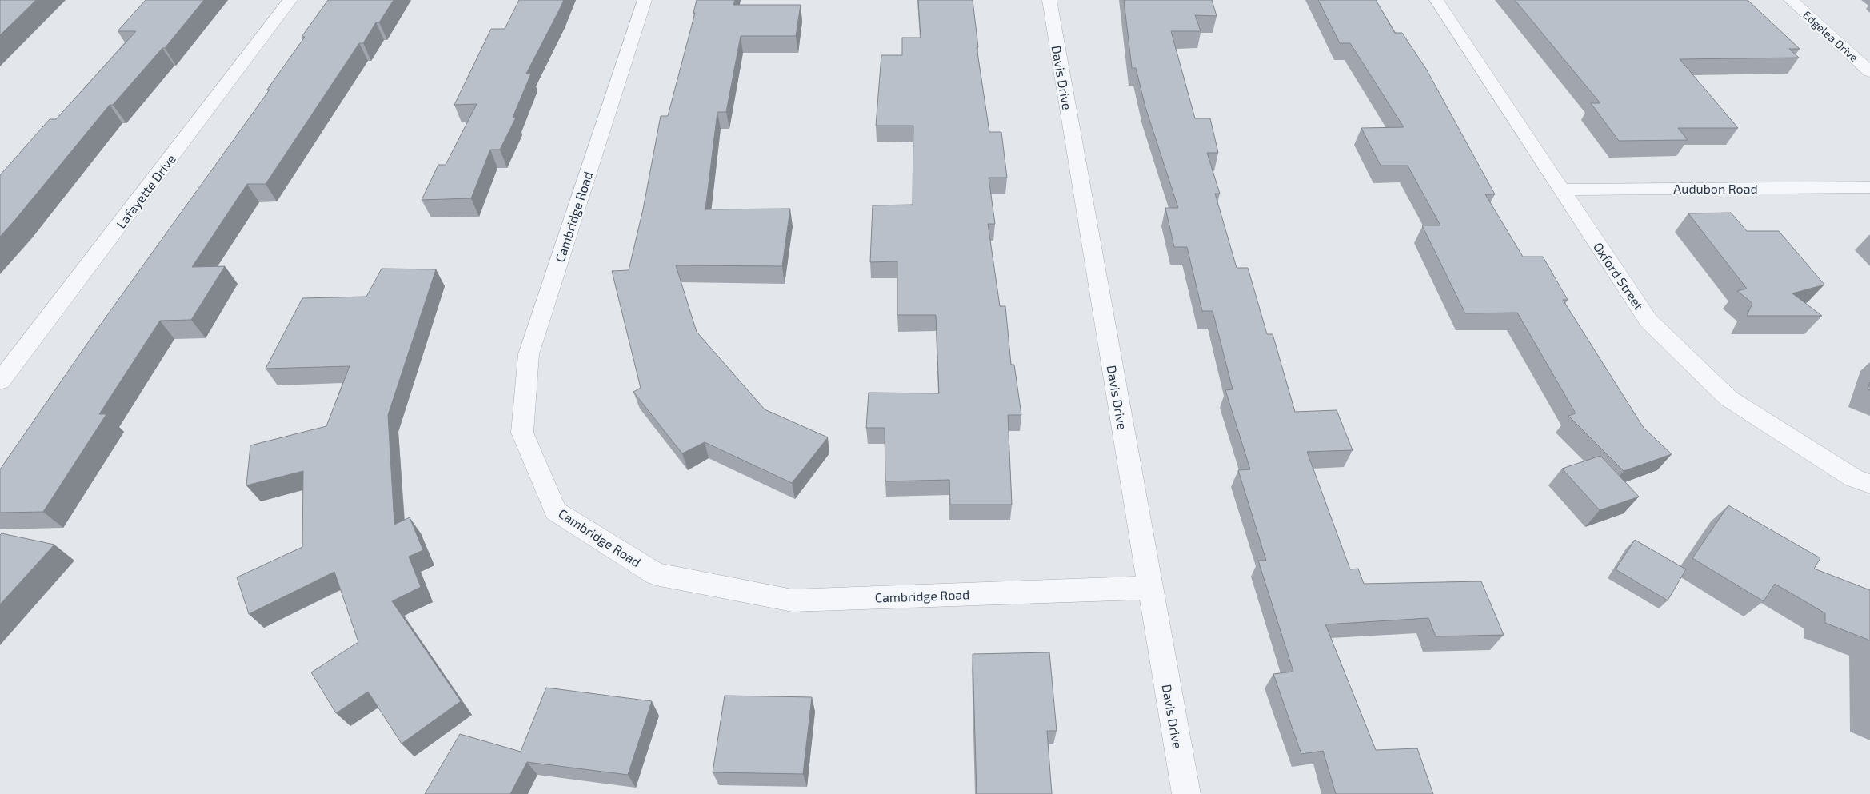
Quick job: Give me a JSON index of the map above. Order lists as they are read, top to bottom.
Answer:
{
  "streets": {
    "street": [
      "Edgelea Drive",
      "Davis Drive",
      "Audubon Road",
      "Lafayette Drive",
      "Cambridge Road",
      "Oxford Street"
    ]
  },
  "crossings": [
    ["Davis Drive", "Cambridge Road"],
    ["Audubon Road", "Oxford Street"]
  ]
}
